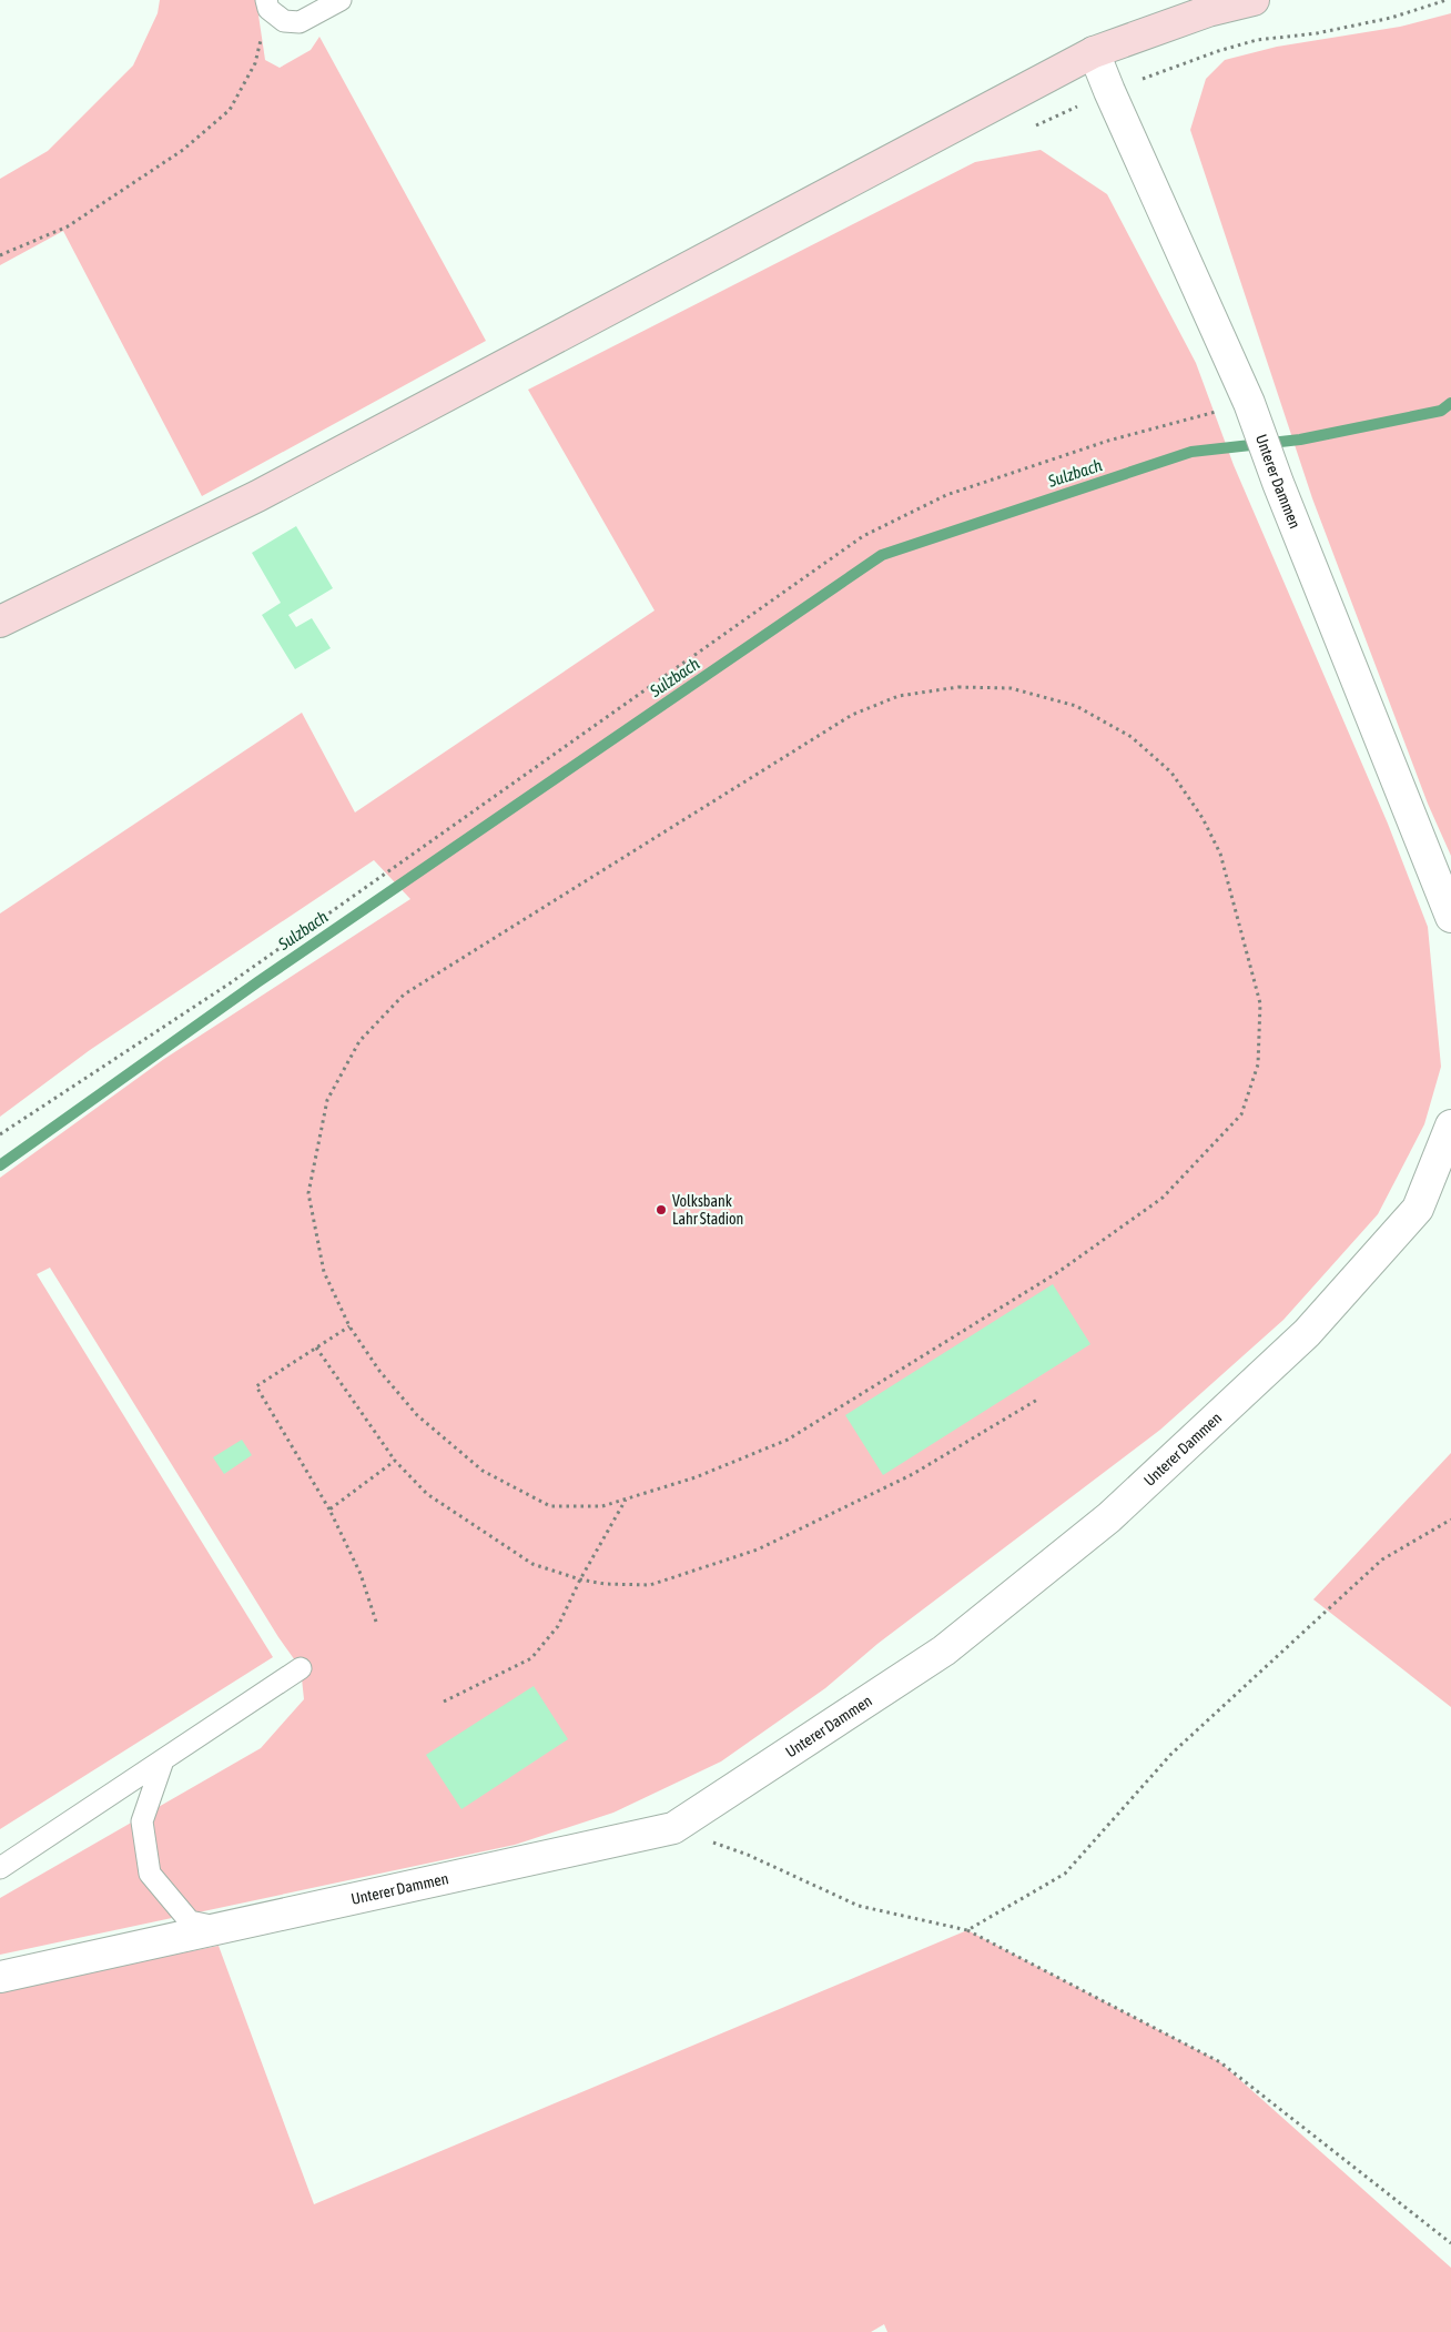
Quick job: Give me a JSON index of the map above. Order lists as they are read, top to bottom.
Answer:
{
  "streets": {
    "street": ["Unterer Dammen"]
  },
  "water": ["Sulzbach"],
  "places": ["Volksbank Lahr Stadion"]
}
